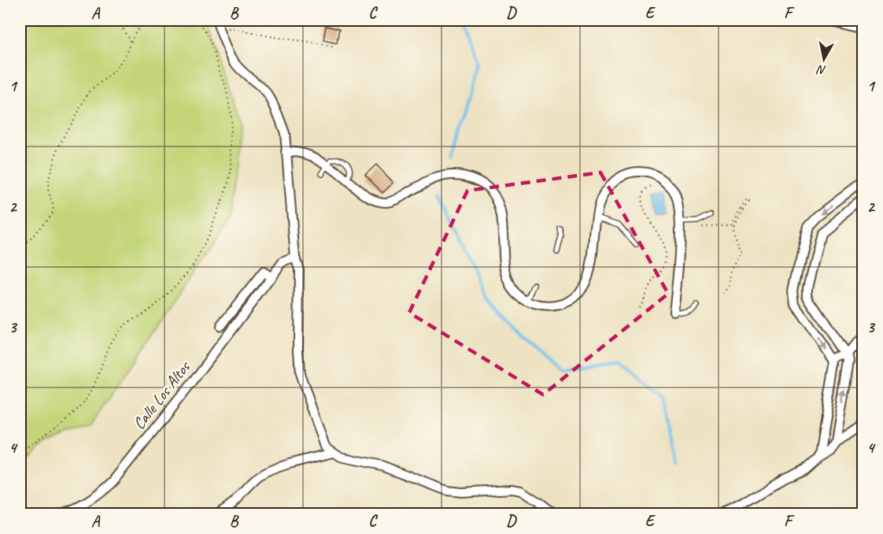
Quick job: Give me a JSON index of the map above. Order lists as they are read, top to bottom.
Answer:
{
  "streets": {
    "street": ["Calle Los Altos"]
  },
  "north": "bottom",
  "grid": {
    "columns": [
      "A",
      "B",
      "C",
      "D",
      "E",
      "F"
    ],
    "rows": [
      "1",
      "2",
      "3",
      "4"
    ]
  }
}
